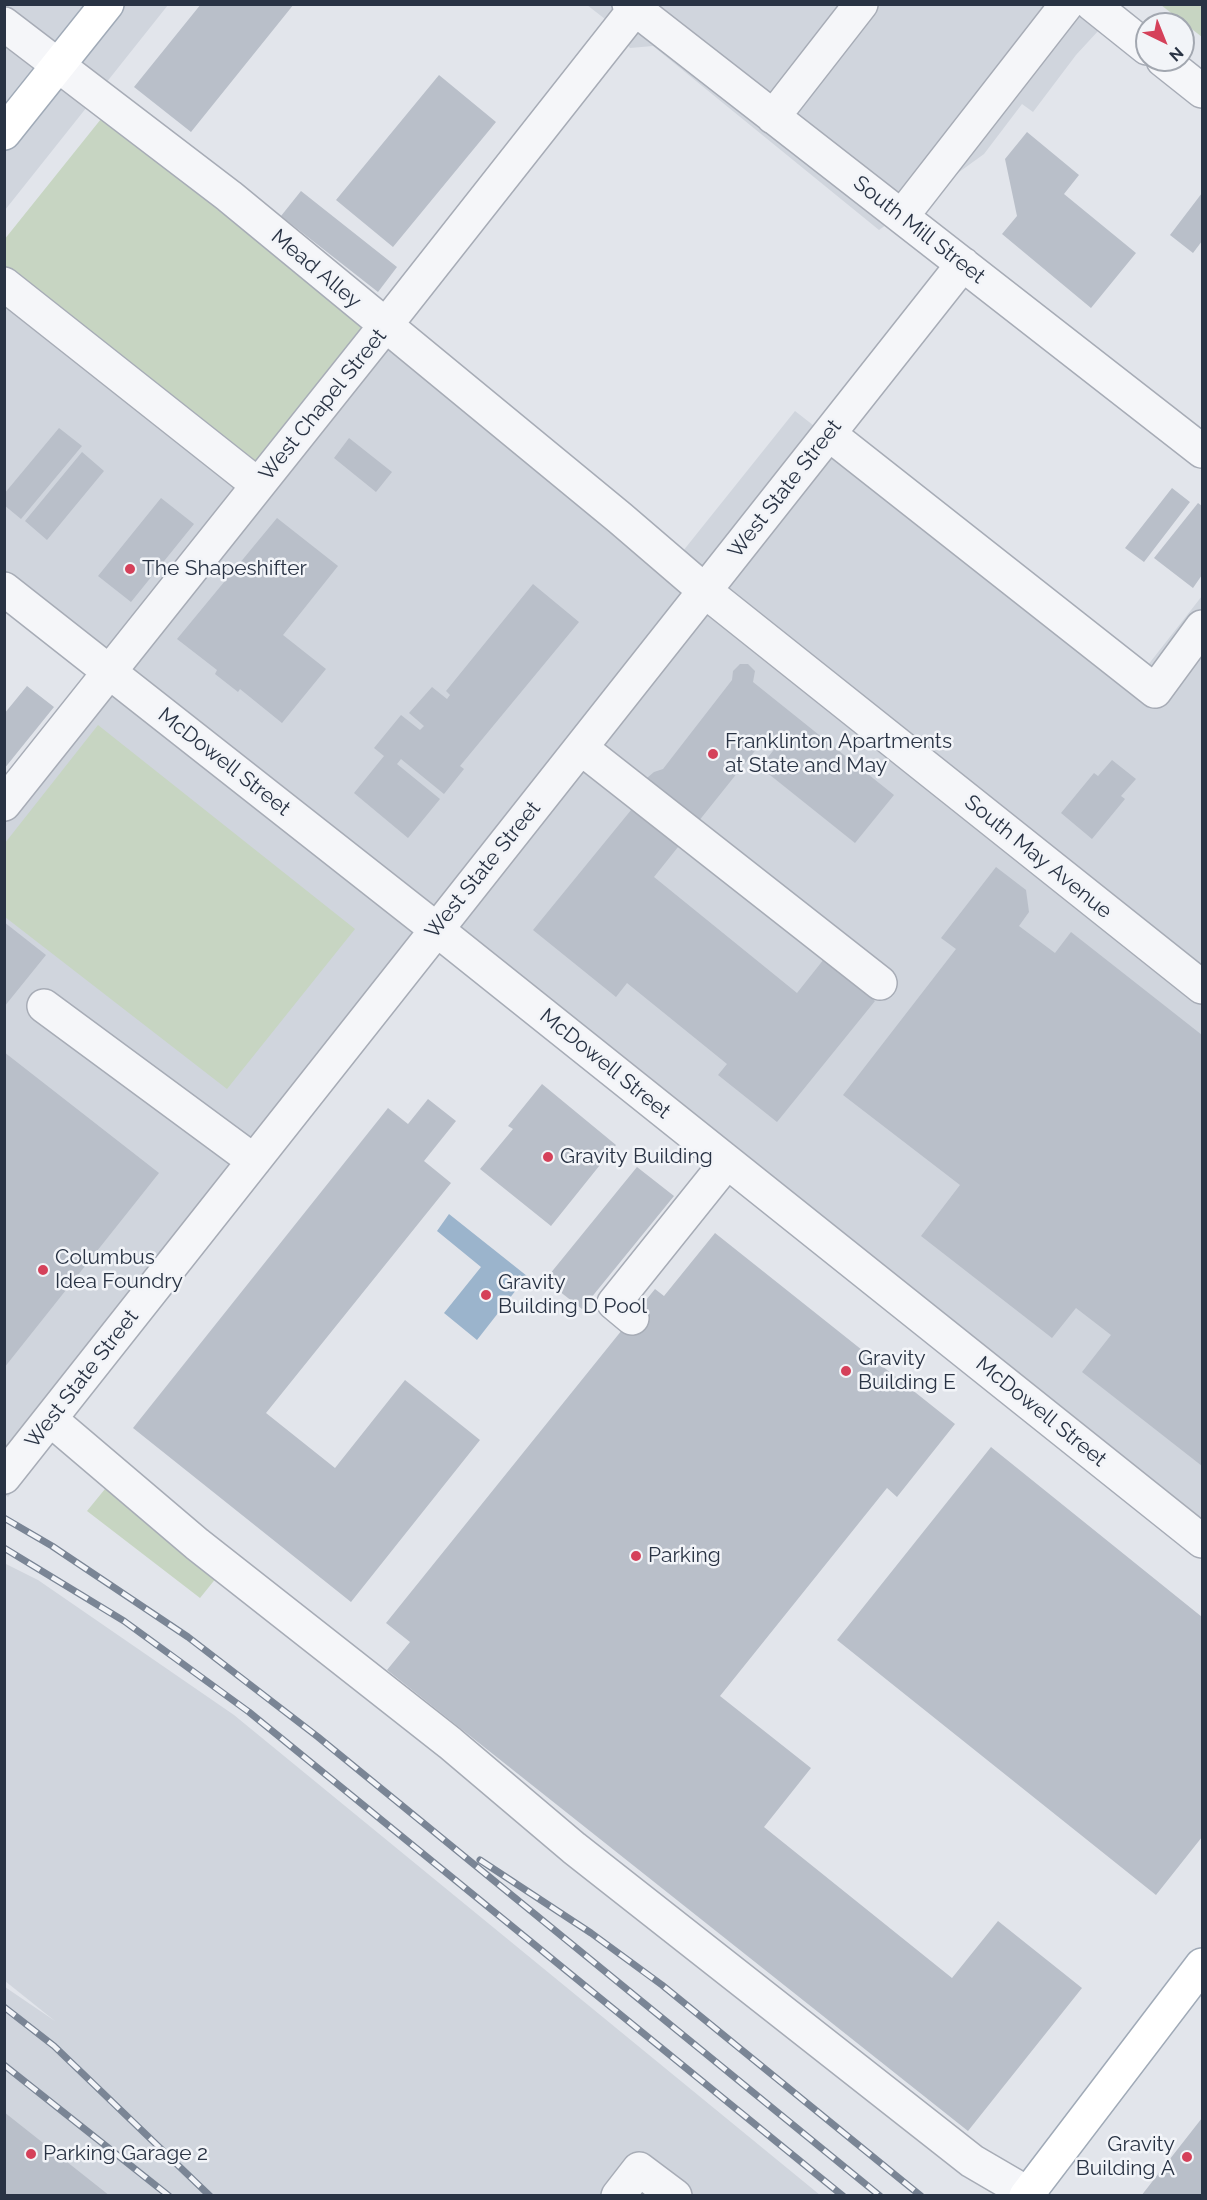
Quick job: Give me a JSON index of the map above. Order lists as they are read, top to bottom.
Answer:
{
  "streets": {
    "street": [
      "South Mill Street",
      "Mead Alley",
      "West Chapel Street",
      "West State Street",
      "McDowell Street",
      "South May Avenue"
    ]
  },
  "crossings": [
    ["South Mill Street", "West Chapel Street"],
    ["South Mill Street", "West State Street"],
    ["Mead Alley", "West Chapel Street"],
    ["Mead Alley", "West State Street"],
    ["Mead Alley", "South May Avenue"],
    ["West Chapel Street", "McDowell Street"],
    ["West State Street", "McDowell Street"],
    ["West State Street", "South May Avenue"]
  ],
  "places": [
    "The Shapeshifter",
    "Franklinton Apartments at State and May",
    "Gravity Building",
    "Columbus Idea Foundry",
    "Gravity Building D Pool",
    "Gravity Building E",
    "Parking",
    "Parking Garage 2",
    "Gravity Building A"
  ],
  "north": "bottom right"
}
